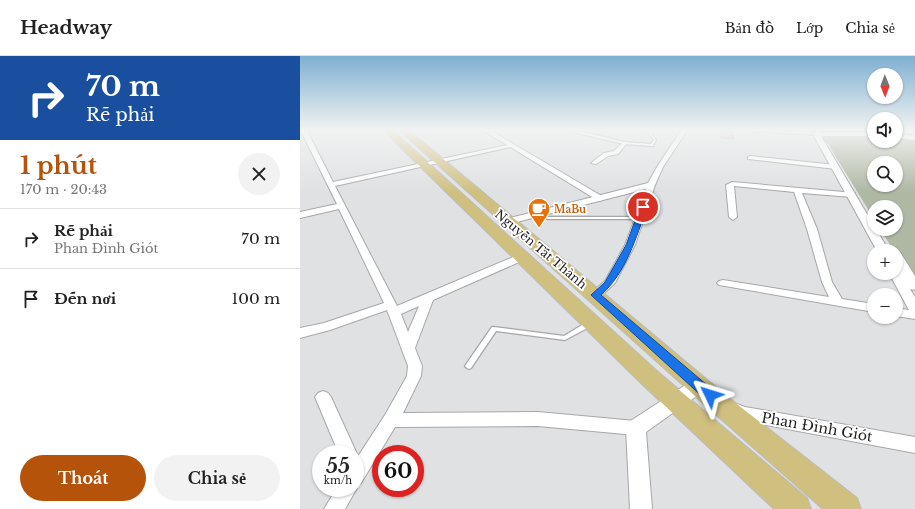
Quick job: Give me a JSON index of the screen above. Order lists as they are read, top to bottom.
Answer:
{
  "streets": {
    "main road": ["Nguyễn Tất Thành"],
    "street": ["Phan Đình Giót"]
  },
  "crossings": [
    ["Nguyễn Tất Thành", "Phan Đình Giót"]
  ],
  "places": {
    "cafe": ["MaBu"]
  },
  "north": "bottom",
  "page": {
    "header": "Headway",
    "nav": ["Bản đồ", "Lớp", "Chia sẻ"],
    "turn": ["70 m", "Rẽ phải"],
    "map_buttons": ["+", "−"],
    "heading": ["1 phút", "170 m · 20:43"],
    "list": [
      {
        "name": "Rẽ phải",
        "note": "Phan Đình Giót",
        "value": "70 m"
      },
      {
        "name": "Đến nơi",
        "value": "100 m"
      }
    ],
    "speed": "55 km/h",
    "limit": "60",
    "buttons": ["Thoát", "Chia sẻ"]
  }
}
